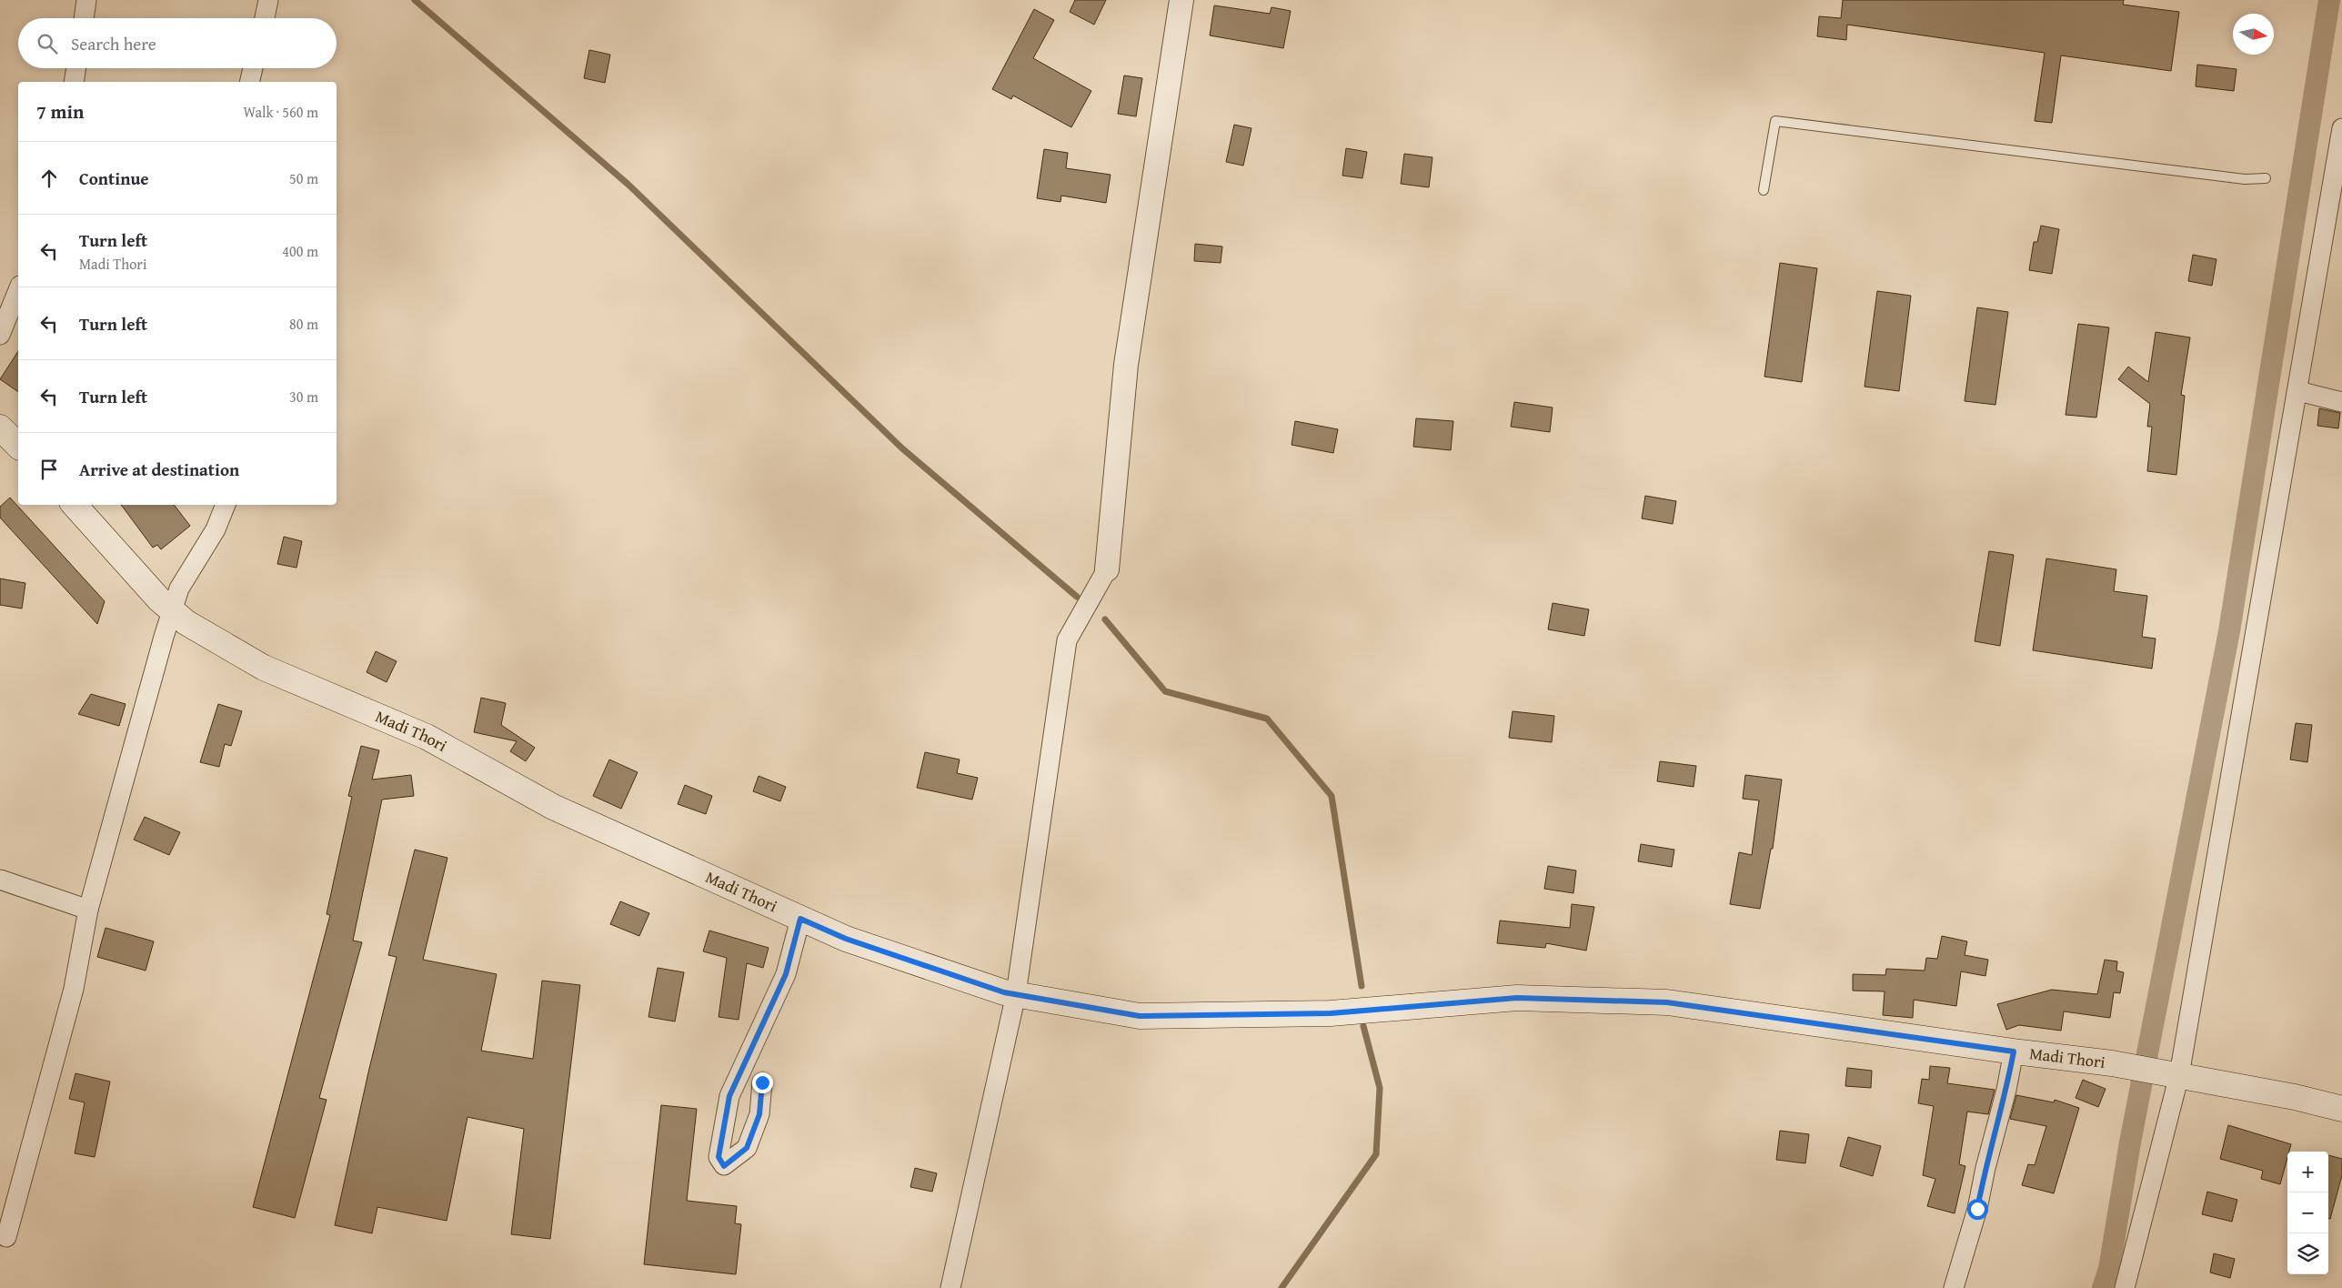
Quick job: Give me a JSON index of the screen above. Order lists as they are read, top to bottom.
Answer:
{
  "streets": {
    "main road": ["Madi Thori"]
  },
  "north": "right",
  "page": {
    "search": "Search here",
    "heading": ["7 min", "Walk · 560 m"],
    "list": [
      ["Continue", "50 m"],
      ["Turn left", "Madi Thori", "400 m"],
      ["Turn left", "80 m"],
      ["Turn left", "30 m"],
      "Arrive at destination"
    ],
    "map_buttons": ["+", "−"]
  }
}
